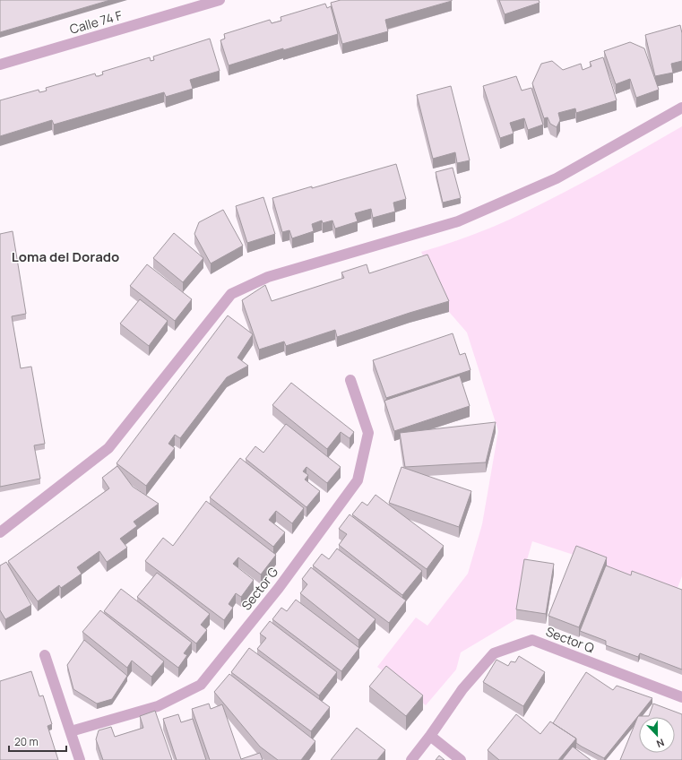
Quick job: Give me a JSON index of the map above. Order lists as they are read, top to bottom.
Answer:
{
  "streets": {
    "street": ["Calle 74 F", "Sector G", "Sector Q"]
  },
  "districts": ["Loma del Dorado"],
  "scale_bar": "20 m",
  "north": "bottom"
}
